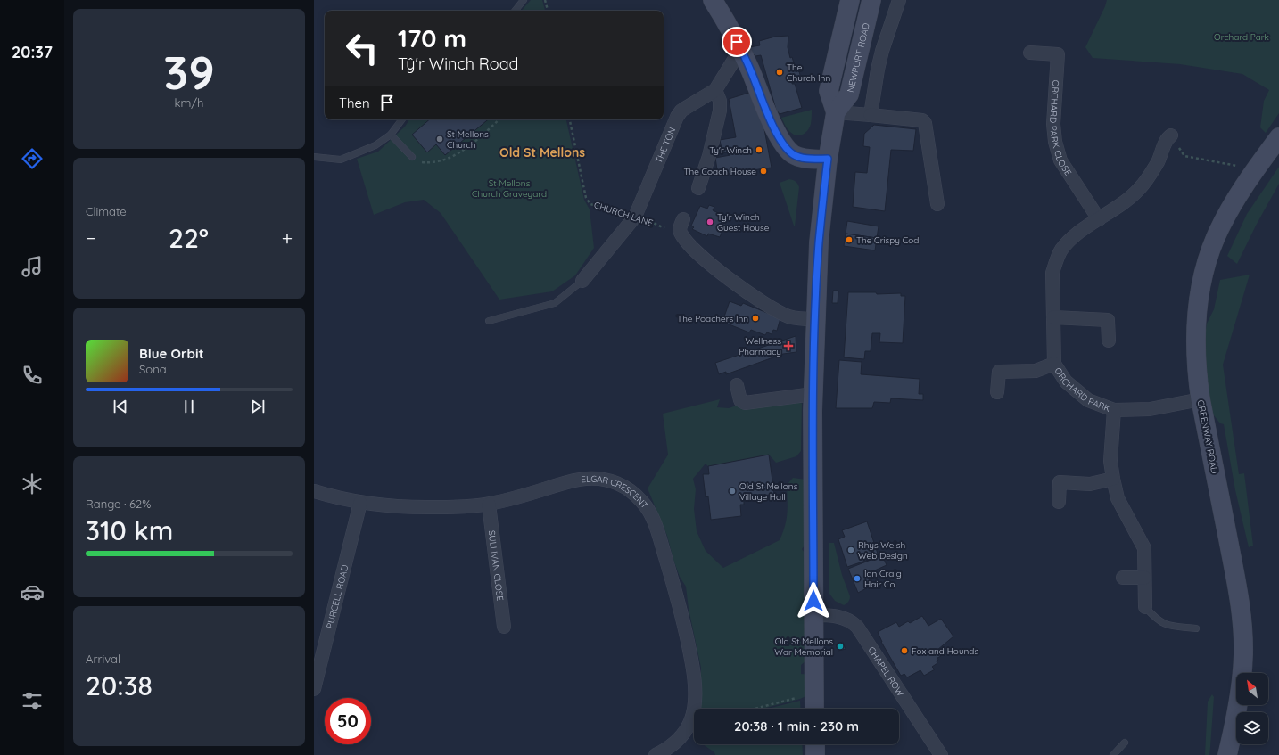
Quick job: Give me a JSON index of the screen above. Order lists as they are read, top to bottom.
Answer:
{
  "streets": {
    "main road": ["NEWPORT ROAD", "GREENWAY ROAD"],
    "street": [
      "ORCHARD PARK CLOSE",
      "THE TON",
      "ORCHARD PARK",
      "ELGAR CRESCENT",
      "SULLIVAN CLOSE",
      "PURCELL ROAD",
      "CHAPEL ROW"
    ],
    "path": ["CHURCH LANE"]
  },
  "crossings": [
    ["NEWPORT ROAD", "CHAPEL ROW"],
    ["ORCHARD PARK CLOSE", "ORCHARD PARK"],
    ["THE TON", "CHURCH LANE"],
    ["ORCHARD PARK", "GREENWAY ROAD"],
    ["ELGAR CRESCENT", "SULLIVAN CLOSE"],
    ["ELGAR CRESCENT", "PURCELL ROAD"]
  ],
  "districts": ["Old St Mellons"],
  "parks": ["Orchard Park", "St Mellons Church Graveyard"],
  "places": {
    "other": [
      "The Church Inn",
      "St Mellons Church",
      "Ty'r Winch",
      "The Coach House",
      "Ty'r Winch Guest House",
      "The Crispy Cod",
      "The Poachers Inn",
      "Old St Mellons Village Hall",
      "Rhys Welsh Web Design",
      "Ian Craig Hair Co",
      "Old St Mellons War Memorial",
      "Fox and Hounds"
    ],
    "health": ["Wellness Pharmacy"]
  },
  "north": "top left",
  "page": {
    "tabs": "20:37",
    "tile": [
      ["39", "km/h"],
      "Climate",
      ["Range · 62%", "310 km"],
      ["Arrival", "20:38"]
    ],
    "turn": ["170 m", "Tŷ'r Winch Road"],
    "then": "Then",
    "heat": ["−", "22°", "+"],
    "song": ["Blue Orbit", "Sona"],
    "limit": "50",
    "trip": "20:38 · 1 min · 230 m"
  }
}
